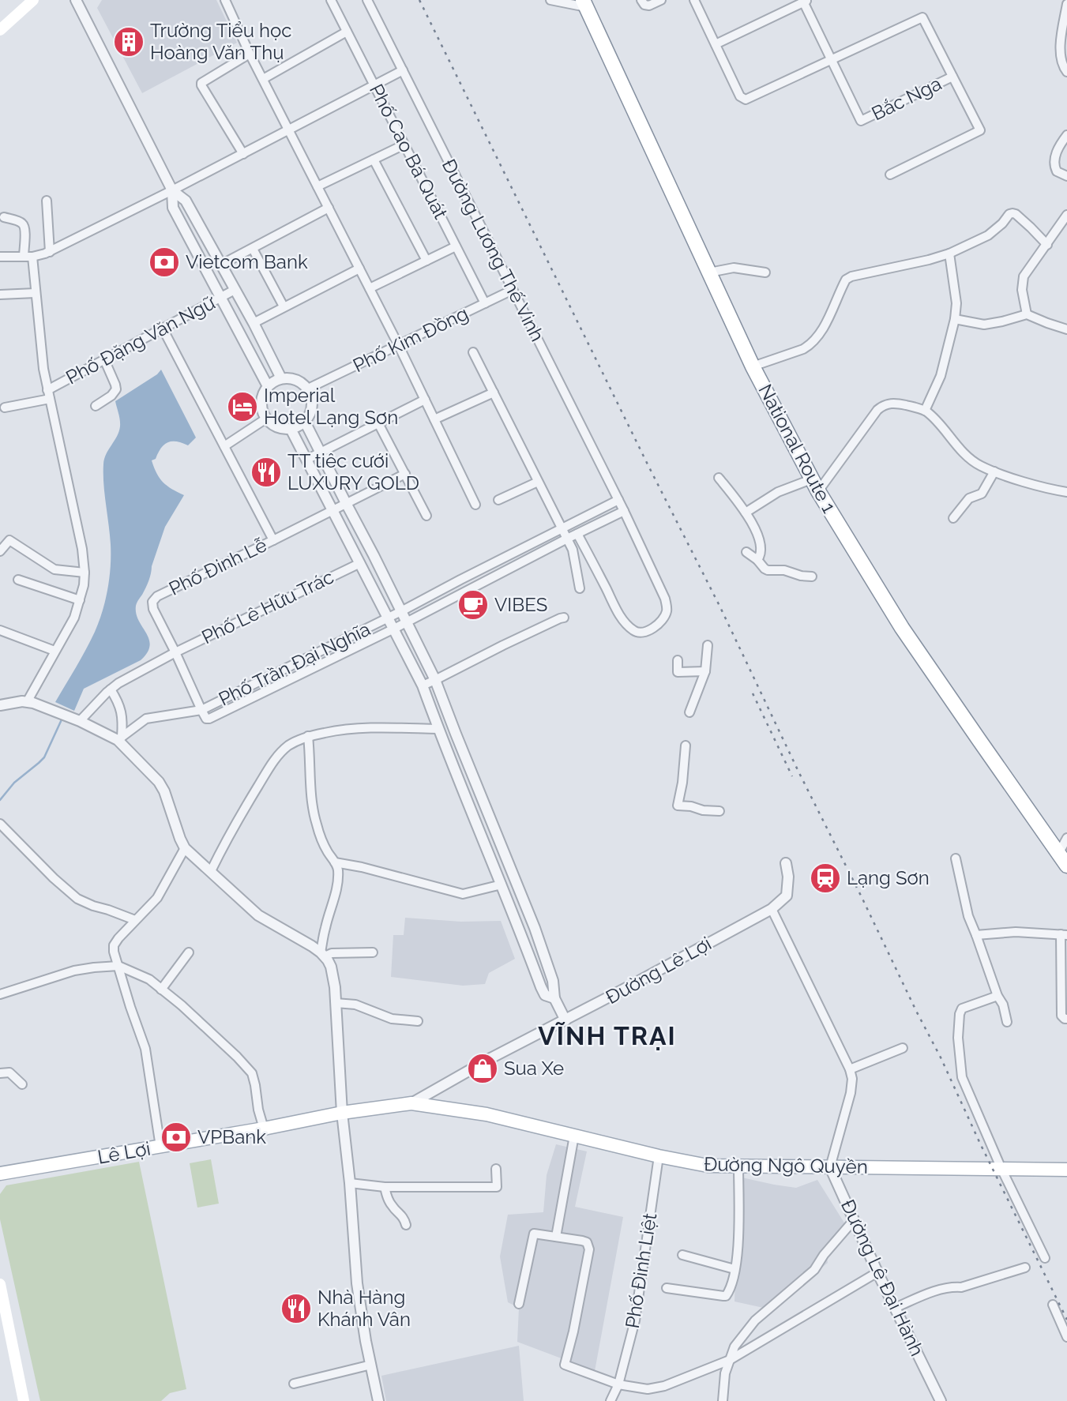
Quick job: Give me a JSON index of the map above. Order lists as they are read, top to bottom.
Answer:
{
  "streets": {
    "highway": ["National Route 1"],
    "main road": ["Lê Lợi", "Đường Ngô Quyền"],
    "street": [
      "Bắc Nga",
      "Phố Cao Bá Quát",
      "Đường Lương Thế Vinh",
      "Phố Kim Đồng",
      "Phố Đặng Văn Ngữ",
      "Phố Đinh Lễ",
      "Phố Lê Hữu Trác",
      "Phố Trần Đại Nghĩa",
      "Đường Lê Lợi",
      "Phố Đinh Liệt",
      "Đường Lê Đại Hành"
    ]
  },
  "crossings": [
    ["Phố Cao Bá Quát", "Phố Kim Đồng"],
    ["Đường Lương Thế Vinh", "Phố Kim Đồng"],
    ["Phố Đinh Lễ", "Phố Lê Hữu Trác"],
    ["Phố Đinh Lễ", "Phố Trần Đại Nghĩa"],
    ["Đường Lê Lợi", "Lê Lợi"],
    ["Đường Lê Lợi", "Đường Ngô Quyền"],
    ["Lê Lợi", "Đường Ngô Quyền"],
    ["Đường Ngô Quyền", "Phố Đinh Liệt"],
    ["Đường Ngô Quyền", "Đường Lê Đại Hành"]
  ],
  "districts": ["VĨNH TRẠI"],
  "places": {
    "building": ["Trường Tiểu học Hoàng Văn Thụ"],
    "bank": ["Vietcom Bank", "VPBank"],
    "hotel": ["Imperial Hotel Lạng Sơn"],
    "restaurant": ["TT tiêc cưới LUXURY GOLD", "Nhà Hàng Khánh Vân"],
    "cafe": ["VIBES"],
    "station": ["Lạng Sơn"],
    "shop": ["Sua Xe"]
  }
}
